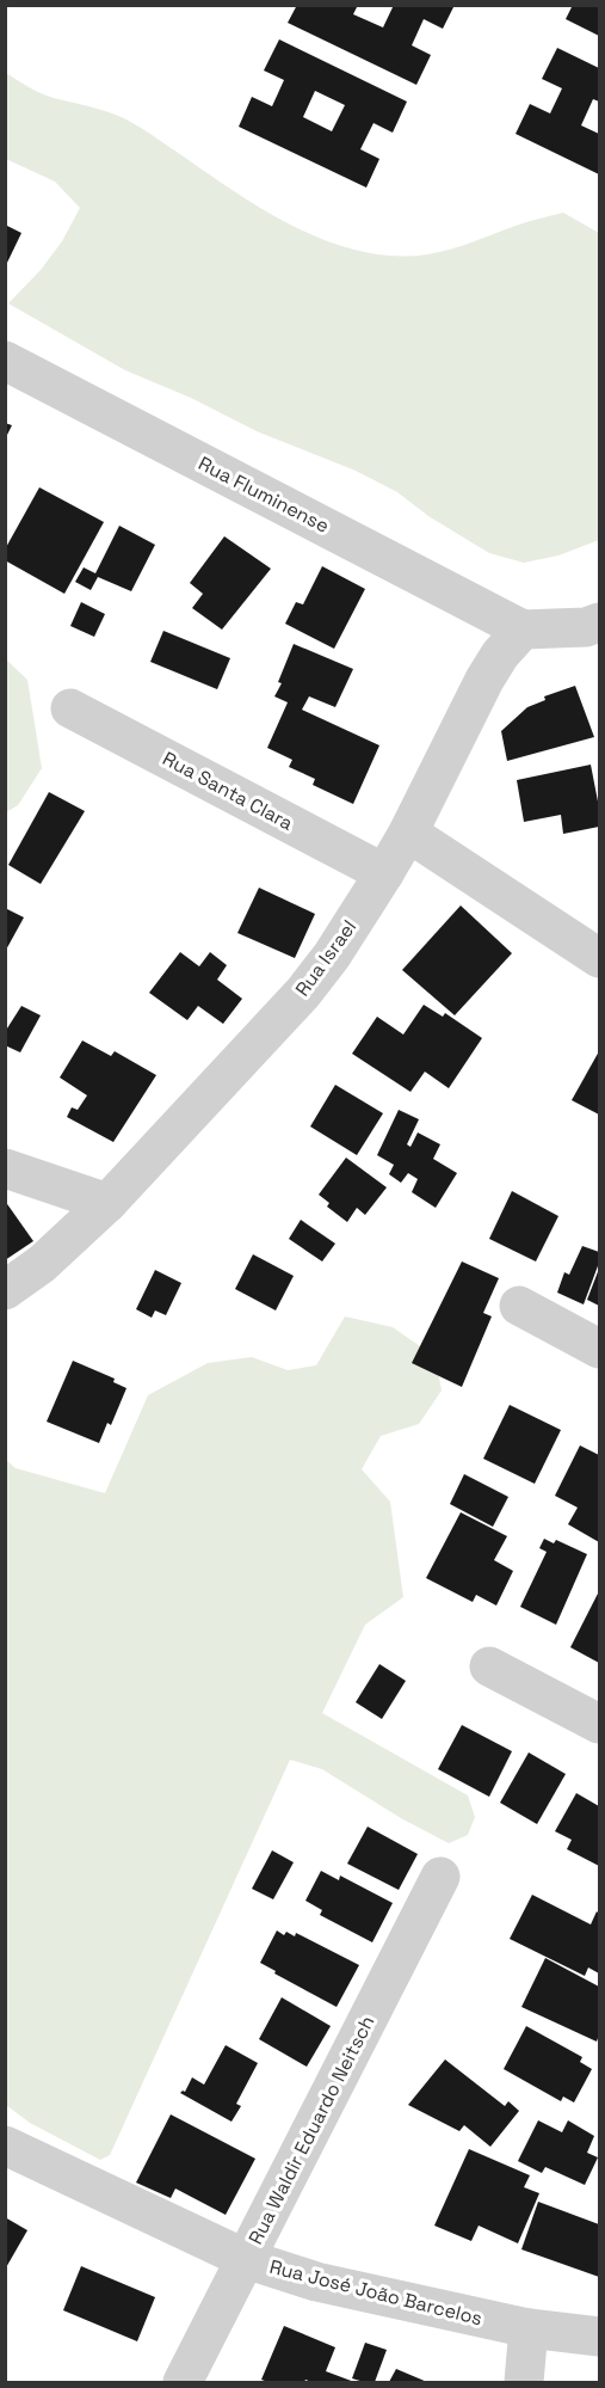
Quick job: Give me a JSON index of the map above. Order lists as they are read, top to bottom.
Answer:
{
  "streets": {
    "street": [
      "Rua Fluminense",
      "Rua Santa Clara",
      "Rua Israel",
      "Rua Waldir Eduardo Neitsch",
      "Rua José João Barcelos"
    ]
  },
  "crossings": [
    ["Rua Fluminense", "Rua Israel"],
    ["Rua Santa Clara", "Rua Israel"],
    ["Rua Waldir Eduardo Neitsch", "Rua José João Barcelos"]
  ]
}
